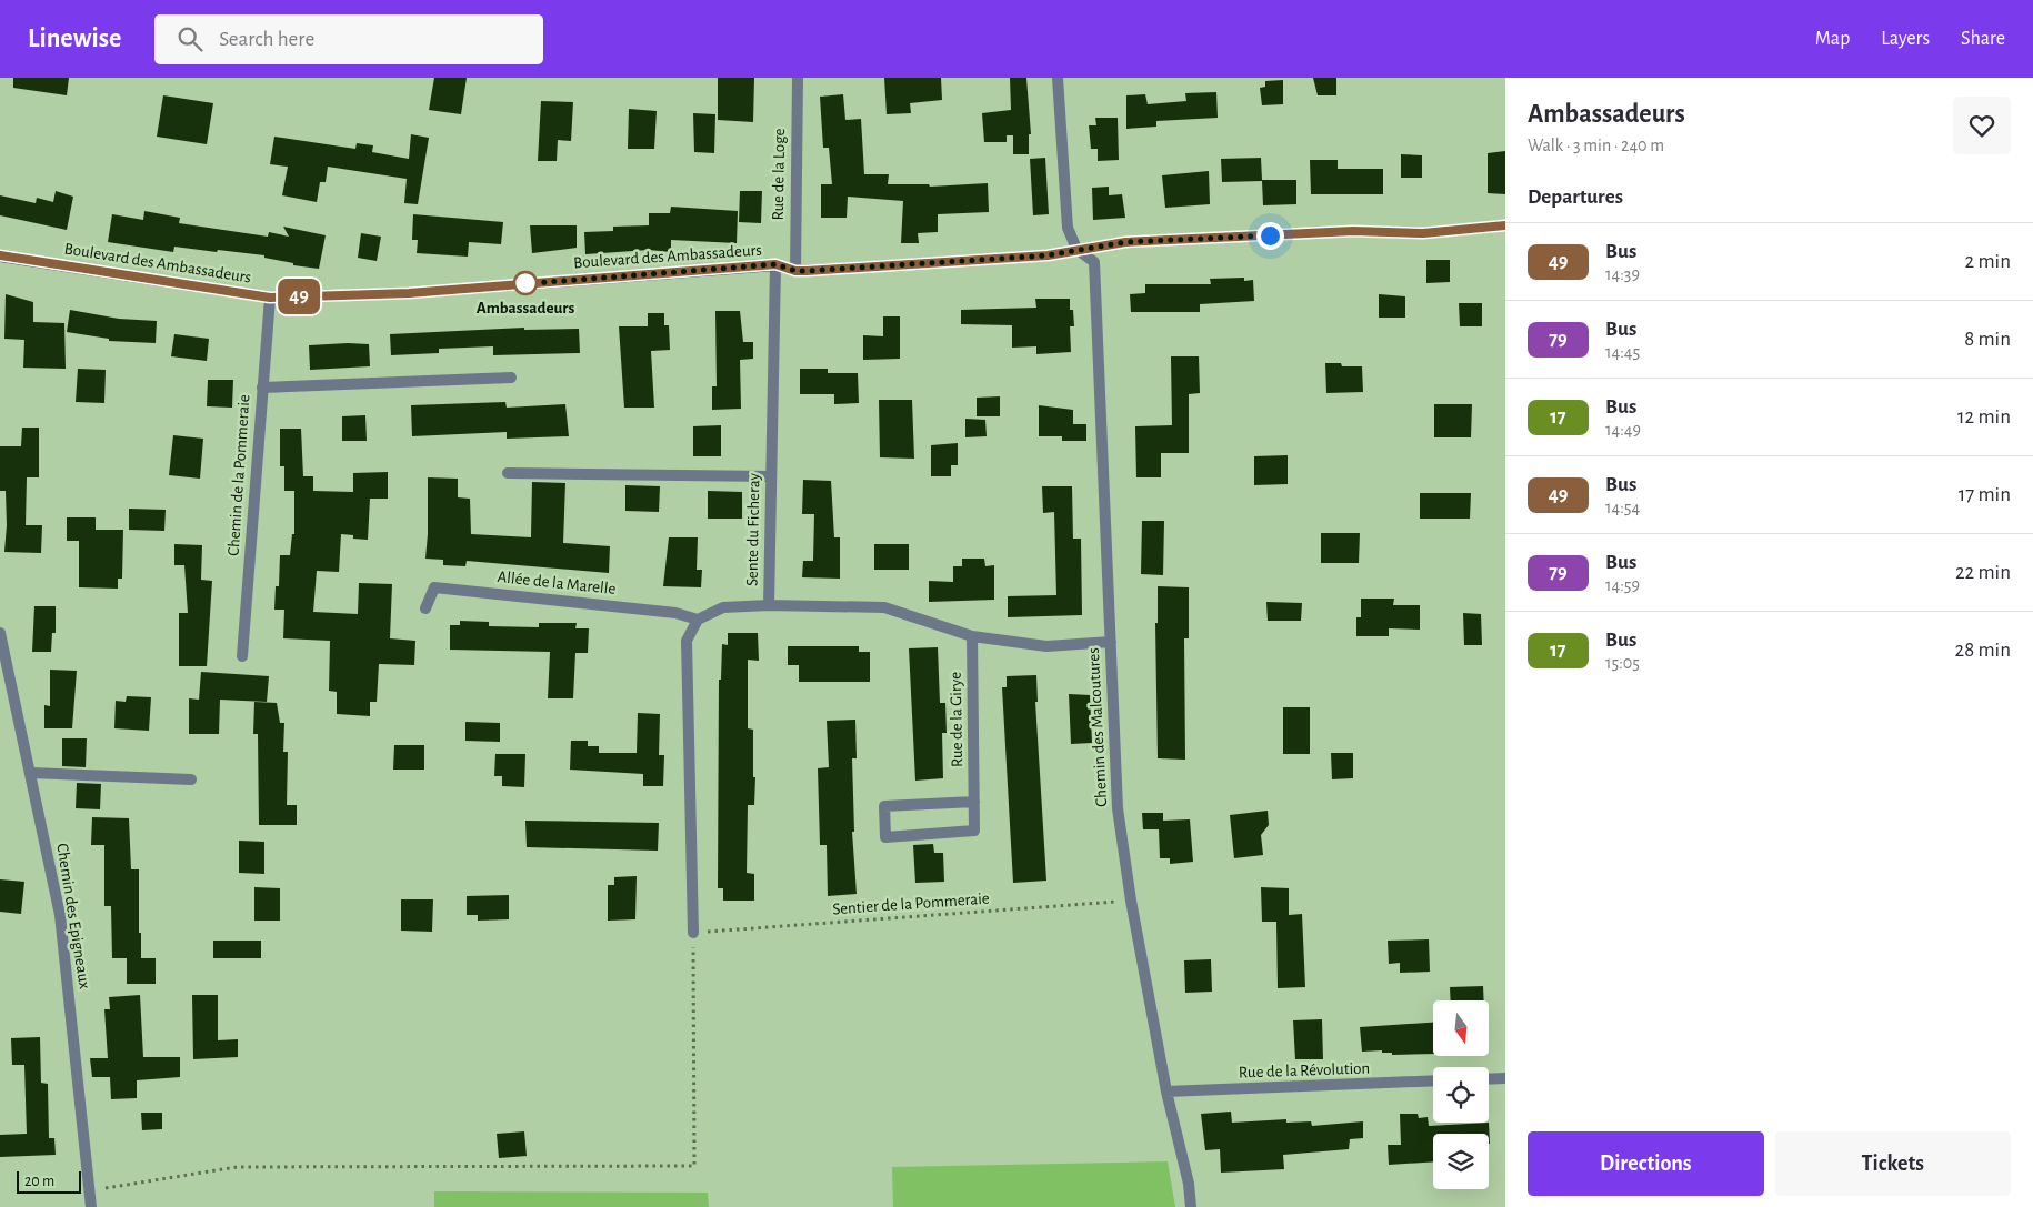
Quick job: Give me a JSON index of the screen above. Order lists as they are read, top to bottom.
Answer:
{
  "streets": {
    "main road": ["Boulevard des Ambassadeurs"],
    "street": [
      "Rue de la Loge",
      "Chemin de la Pommeraie",
      "Sente du Ficheray",
      "Allée de la Marelle",
      "Rue de la Girye",
      "Chemin des Malcoutures",
      "Chemin des Epigneaux",
      "Rue de la Révolution"
    ],
    "path": ["Sentier de la Pommeraie"]
  },
  "crossings": [
    ["Rue de la Loge", "Boulevard des Ambassadeurs"],
    ["Boulevard des Ambassadeurs", "Chemin de la Pommeraie"],
    ["Boulevard des Ambassadeurs", "Sente du Ficheray"],
    ["Boulevard des Ambassadeurs", "Chemin des Malcoutures"],
    ["Sente du Ficheray", "Allée de la Marelle"],
    ["Chemin des Malcoutures", "Sentier de la Pommeraie"],
    ["Chemin des Malcoutures", "Rue de la Révolution"]
  ],
  "places": ["Ambassadeurs"],
  "lines": ["bus line 49"],
  "scale_bar": "20 m",
  "north": "bottom",
  "page": {
    "header": "Linewise",
    "search": "Search here",
    "nav": ["Map", "Layers", "Share"],
    "on_map": "49",
    "heading": [
      ["Ambassadeurs", "Walk · 3 min · 240 m"],
      "Departures"
    ],
    "list": [
      {
        "mark": "49",
        "name": "Bus",
        "note": "14:39",
        "value": "2 min"
      },
      {
        "mark": "79",
        "name": "Bus",
        "note": "14:45",
        "value": "8 min"
      },
      {
        "mark": "17",
        "name": "Bus",
        "note": "14:49",
        "value": "12 min"
      },
      {
        "mark": "49",
        "name": "Bus",
        "note": "14:54",
        "value": "17 min"
      },
      {
        "mark": "79",
        "name": "Bus",
        "note": "14:59",
        "value": "22 min"
      },
      {
        "mark": "17",
        "name": "Bus",
        "note": "15:05",
        "value": "28 min"
      }
    ],
    "buttons": ["Directions", "Tickets"],
    "scale": "20 m"
  }
}
